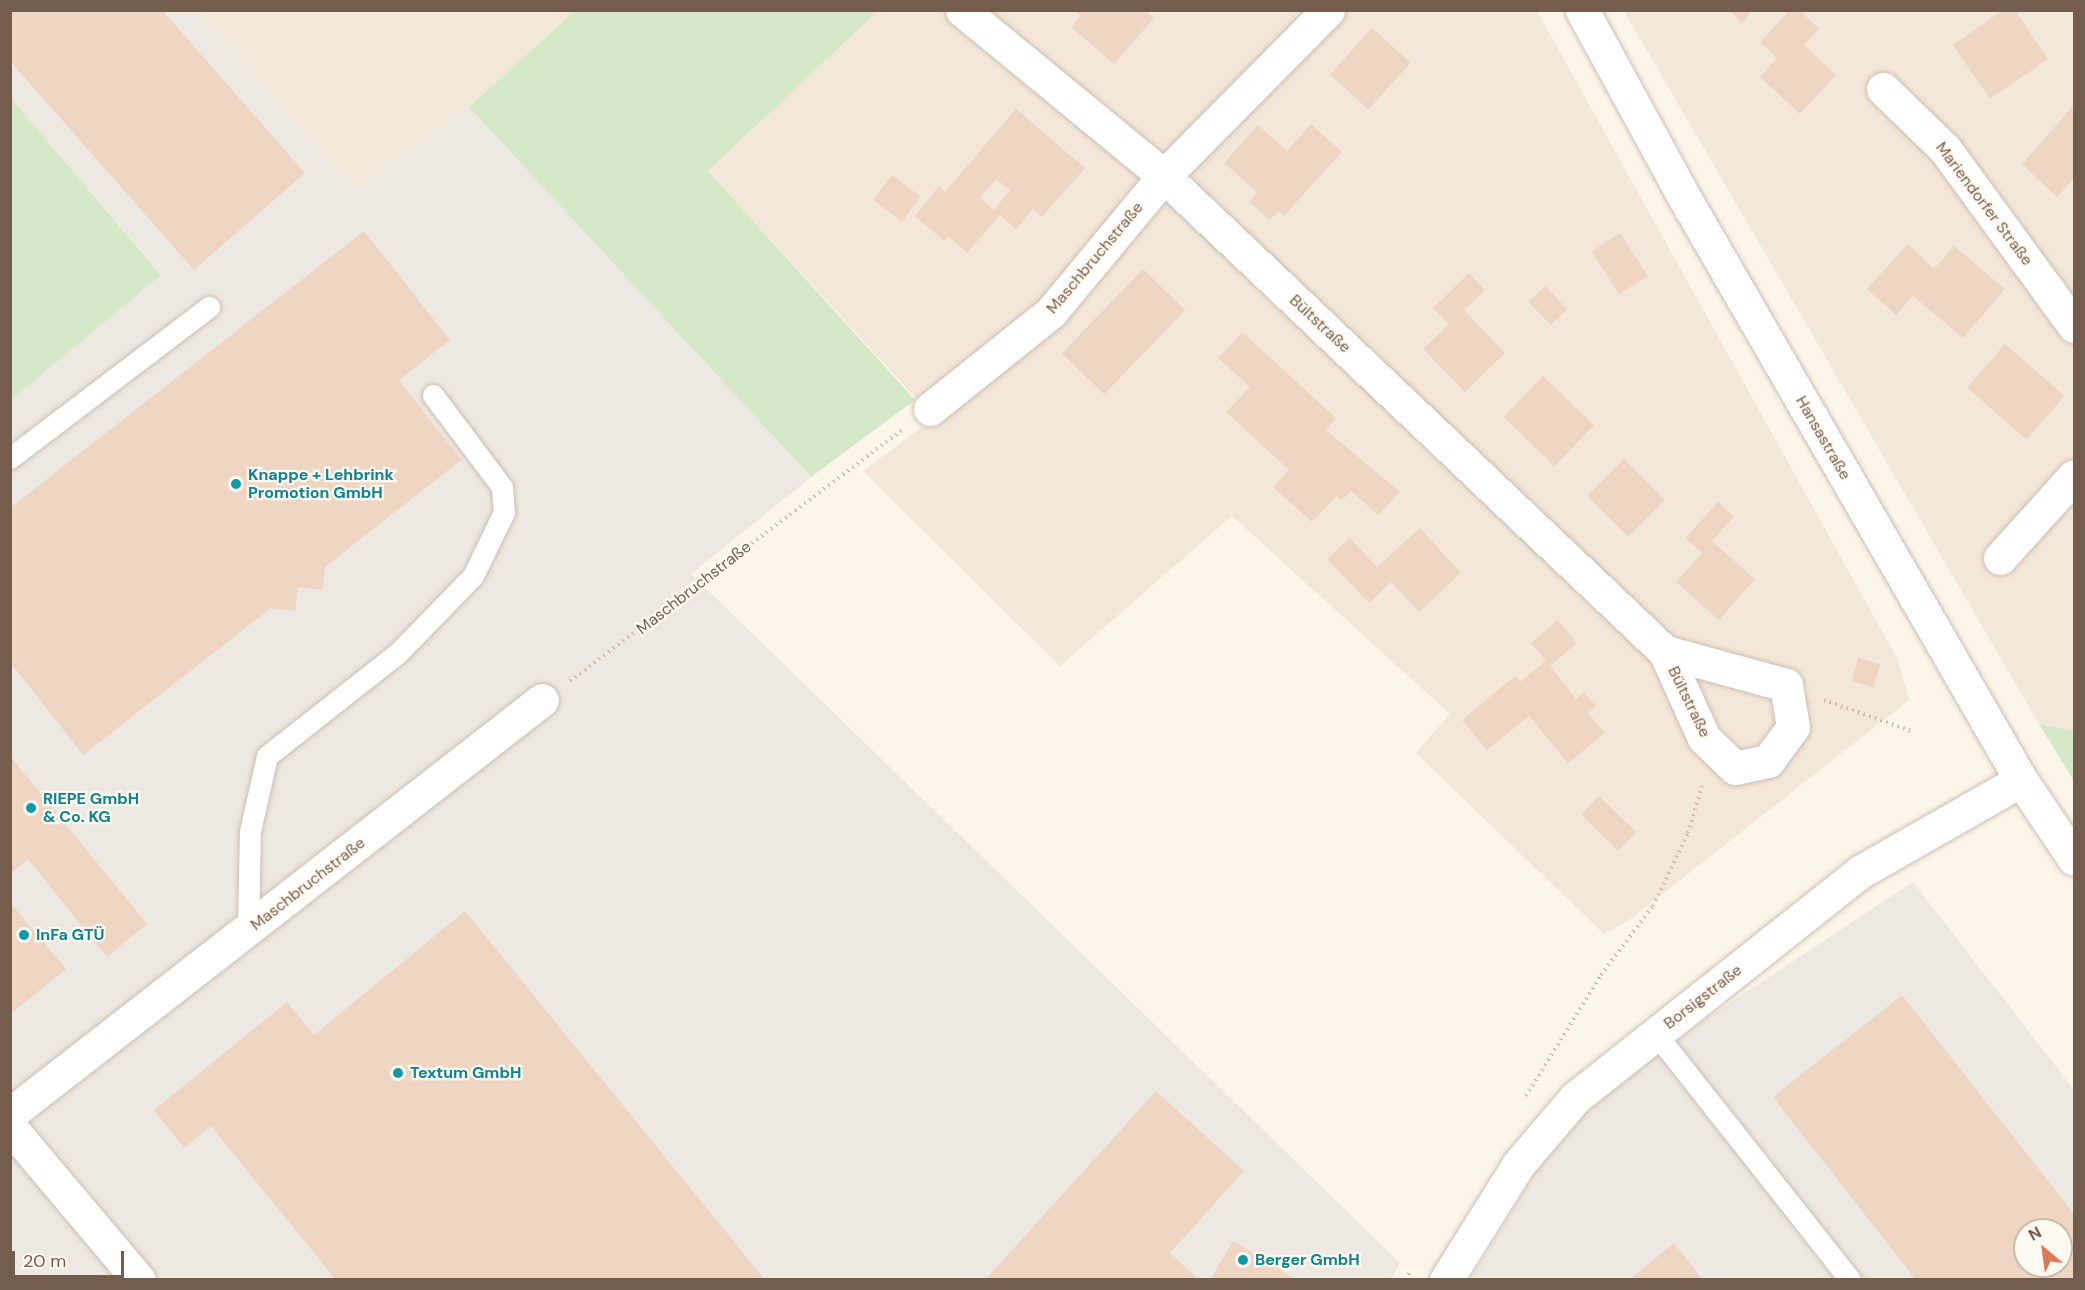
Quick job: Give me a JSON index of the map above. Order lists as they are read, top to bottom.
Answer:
{
  "streets": {
    "street": [
      "Mariendorfer Straße",
      "Maschbruchstraße",
      "Bültstraße",
      "Hansastraße",
      "Borsigstraße"
    ]
  },
  "crossings": [
    ["Maschbruchstraße", "Bültstraße"],
    ["Hansastraße", "Borsigstraße"]
  ],
  "places": [
    "Knappe + Lehbrink Promotion GmbH",
    "RIEPE GmbH & Co. KG",
    "InFa GTÜ",
    "Textum GmbH",
    "Berger GmbH"
  ],
  "scale_bar": "20 m",
  "north": "top left"
}
